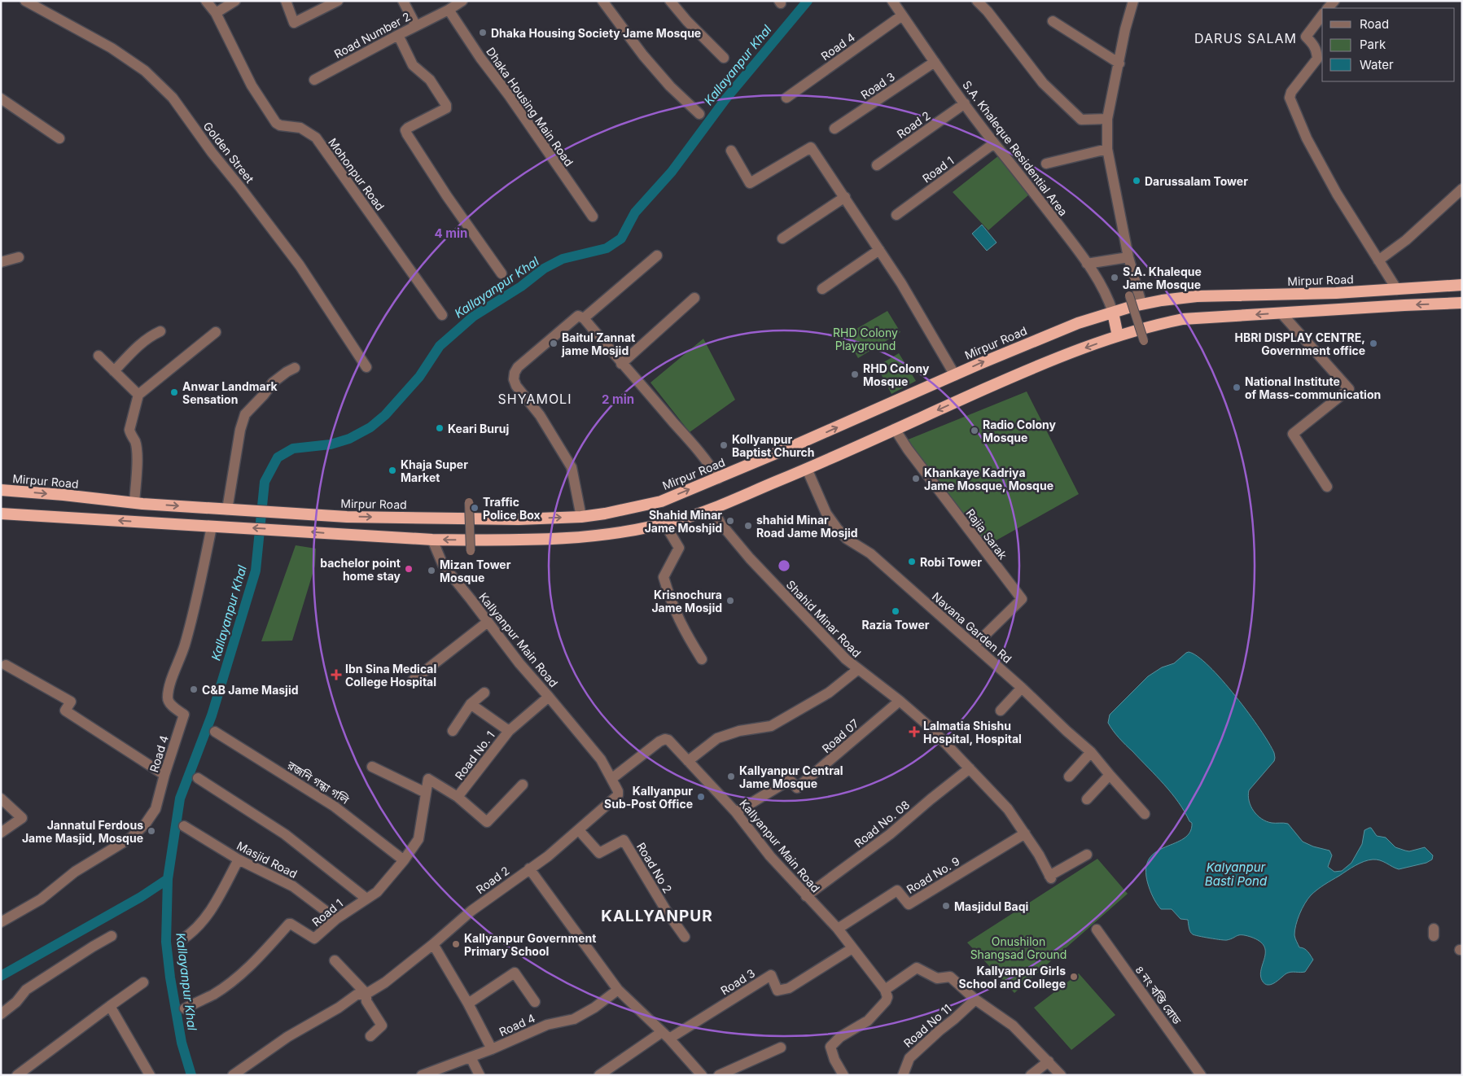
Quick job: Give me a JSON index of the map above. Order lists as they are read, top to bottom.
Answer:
{
  "streets": {
    "highway": ["Mirpur Road"],
    "street": [
      "Road Number 2",
      "Road 4",
      "Road 3",
      "Dhaka Housing Main Road",
      "Road 2",
      "S.A. Khaleque Residential Area",
      "Golden Street",
      "Road 1",
      "Mohonpur Road",
      "Rajia Sarak",
      "Shahid Minar Road",
      "Navana Garden Rd",
      "Kallyanpur Main Road",
      "Road 07",
      "Road No. 1",
      "রজনি গন্ধা গলি",
      "Road No. 08",
      "Masjid Road",
      "Road No 2",
      "Road No. 9",
      "৪ নং বস্তি রোড",
      "Road No 11"
    ]
  },
  "crossings": [
    ["Road Number 2", "Dhaka Housing Main Road"],
    ["Road 4", "S.A. Khaleque Residential Area"],
    ["Road 3", "S.A. Khaleque Residential Area"],
    ["Road 3", "Kallyanpur Main Road"],
    ["Road 2", "S.A. Khaleque Residential Area"],
    ["Road 2", "Kallyanpur Main Road"],
    ["Road 2", "Road No 2"],
    ["S.A. Khaleque Residential Area", "Road 1"],
    ["S.A. Khaleque Residential Area", "Mirpur Road"],
    ["Road 1", "Road No. 1"],
    ["Road 1", "রজনি গন্ধা গলি"],
    ["Road 1", "Masjid Road"],
    ["Rajia Sarak", "Navana Garden Rd"],
    ["Shahid Minar Road", "Kallyanpur Main Road"],
    ["Shahid Minar Road", "Road 07"],
    ["Shahid Minar Road", "Road No. 08"],
    ["Shahid Minar Road", "Road No. 9"],
    ["Kallyanpur Main Road", "Road 07"],
    ["Kallyanpur Main Road", "Road No. 1"],
    ["Kallyanpur Main Road", "Road No. 08"],
    ["Kallyanpur Main Road", "Road No. 9"]
  ],
  "districts": ["DARUS SALAM", "SHYAMOLI", "KALLYANPUR"],
  "water": ["Kallayanpur Khal", "Kalyanpur Basti Pond"],
  "parks": ["RHD Colony Playground", "Onushilon Shangsad Ground"],
  "places": {
    "other": [
      "Dhaka Housing Society Jame Mosque",
      "Darussalam Tower",
      "S.A. Khaleque Jame Mosque",
      "Baitul Zannat jame Mosjid",
      "HBRI DISPLAY CENTRE, Government office",
      "RHD Colony Mosque",
      "National Institute of Mass-communication",
      "Anwar Landmark Sensation",
      "Keari Buruj",
      "Radio Colony Mosque",
      "Kollyanpur Baptist Church",
      "Khaja Super Market",
      "Khankaye Kadriya Jame Mosque, Mosque",
      "Traffic Police Box",
      "Shahid Minar Jame Moshjid",
      "shahid Minar Road Jame Mosjid",
      "Robi Tower",
      "bachelor point home stay",
      "Mizan Tower Mosque",
      "Krisnochura Jame Mosjid",
      "Razia Tower",
      "C&B Jame Masjid",
      "Kallyanpur Central Jame Mosque",
      "Kallyanpur Sub-Post Office",
      "Jannatul Ferdous Jame Masjid, Mosque",
      "Masjidul Baqi",
      "Kallyanpur Government Primary School",
      "Kallyanpur Girls School and College"
    ],
    "health": ["Ibn Sina Medical College Hospital", "Lalmatia Shishu Hospital, Hospital"]
  },
  "legend": ["Road", "Park", "Water"],
  "rings": ["4 min", "2 min"]
}
